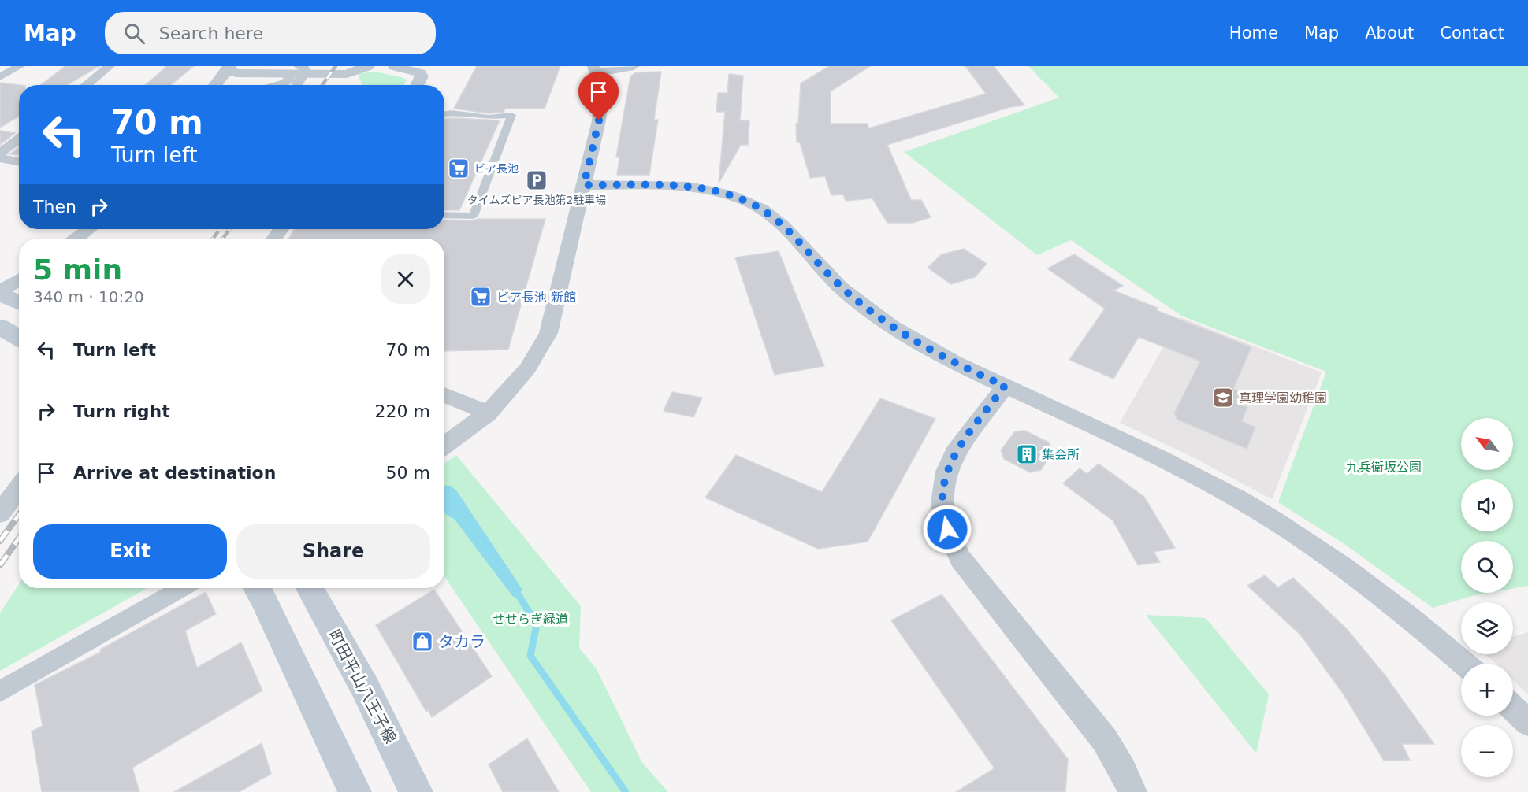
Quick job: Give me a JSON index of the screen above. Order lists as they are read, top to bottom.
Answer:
{
  "streets": {
    "main road": ["町田平山八王子線"]
  },
  "parks": ["九兵衛坂公園", "せせらぎ緑道"],
  "places": {
    "supermarket": ["ビア長池", "ビア長池 新館"],
    "parking": ["タイムズピア長池第2駐車場"],
    "school or university": ["真理学園幼稚園"],
    "building": ["集会所"],
    "shop": ["タカラ"]
  },
  "north": "top left",
  "page": {
    "header": "Map",
    "search": "Search here",
    "nav": [
      "Home",
      "Map",
      "About",
      "Contact"
    ],
    "turn": ["70 m", "Turn left"],
    "then": "Then",
    "heading": ["5 min", "340 m · 10:20"],
    "list": [
      {
        "name": "Turn left",
        "value": "70 m"
      },
      {
        "name": "Turn right",
        "value": "220 m"
      },
      {
        "name": "Arrive at destination",
        "value": "50 m"
      }
    ],
    "map_buttons": ["+", "−"],
    "buttons": ["Exit", "Share"]
  }
}
